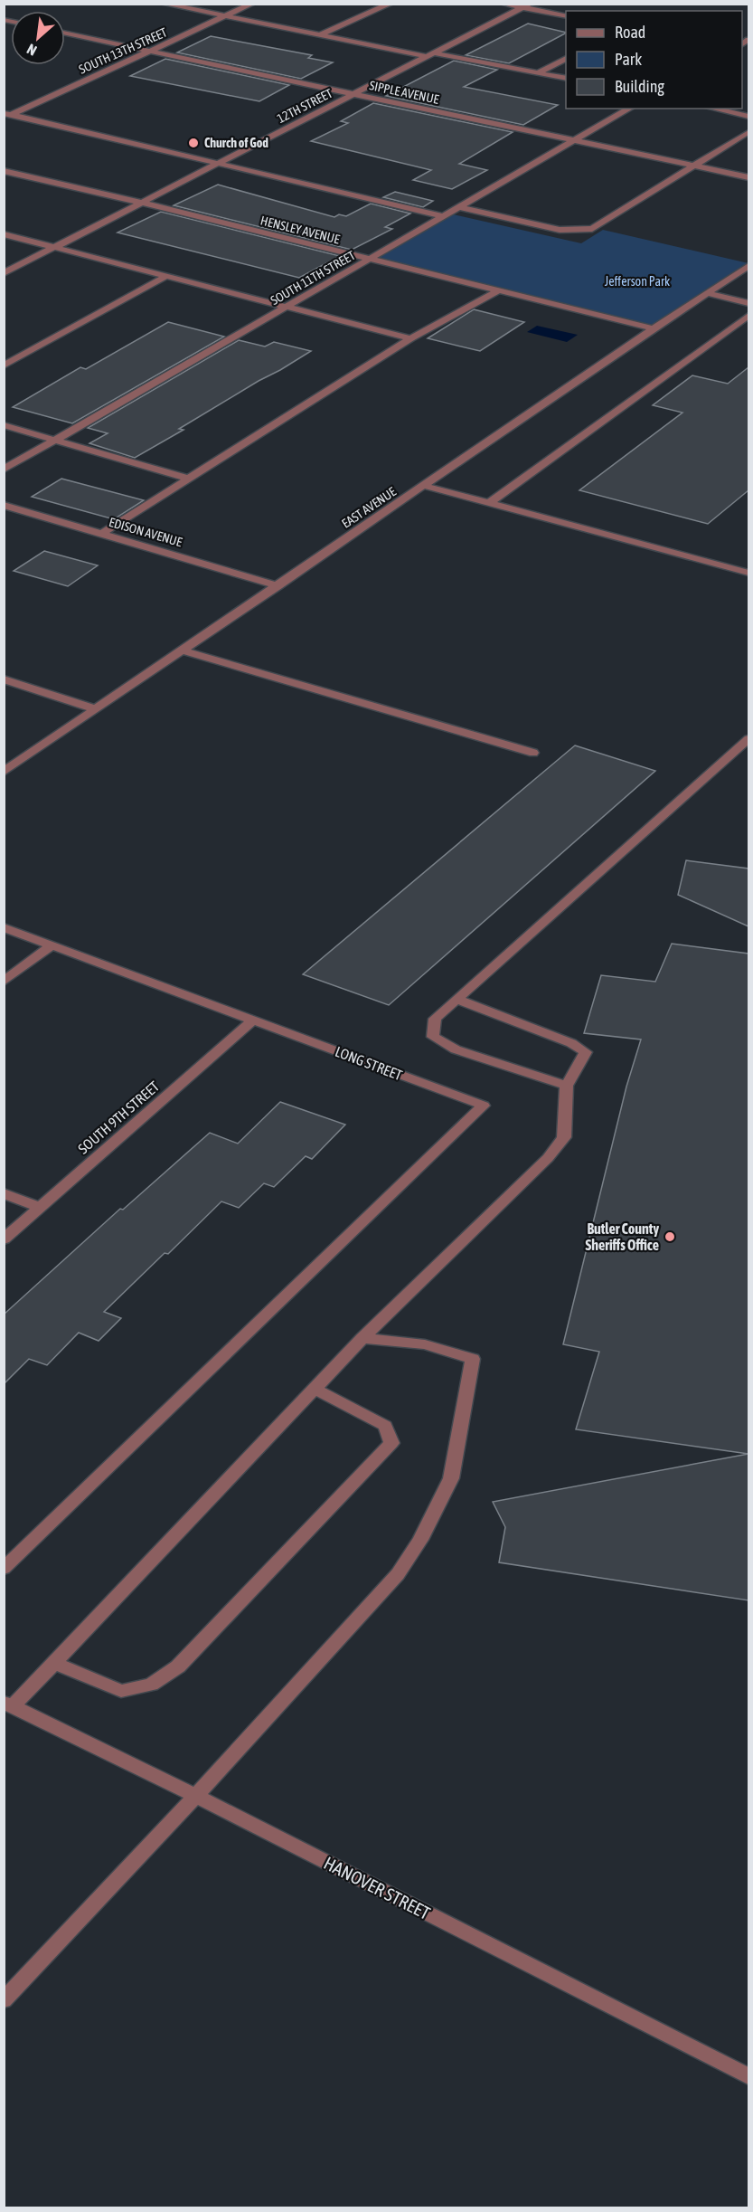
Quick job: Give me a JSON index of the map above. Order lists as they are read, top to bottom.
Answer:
{
  "streets": {
    "street": [
      "SOUTH 13TH STREET",
      "SIPPLE AVENUE",
      "12TH STREET",
      "HENSLEY AVENUE",
      "SOUTH 11TH STREET",
      "EAST AVENUE",
      "EDISON AVENUE",
      "LONG STREET",
      "SOUTH 9TH STREET",
      "HANOVER STREET"
    ]
  },
  "crossings": [
    ["SOUTH 13TH STREET", "SIPPLE AVENUE"],
    ["SIPPLE AVENUE", "12TH STREET"],
    ["SIPPLE AVENUE", "SOUTH 11TH STREET"],
    ["12TH STREET", "HENSLEY AVENUE"],
    ["HENSLEY AVENUE", "SOUTH 11TH STREET"],
    ["HENSLEY AVENUE", "EAST AVENUE"],
    ["EAST AVENUE", "EDISON AVENUE"],
    ["LONG STREET", "SOUTH 9TH STREET"]
  ],
  "parks": ["Jefferson Park"],
  "places": ["Church of God", "Butler County Sheriffs Office"],
  "legend": ["Road", "Park", "Building"],
  "north": "bottom left"
}
